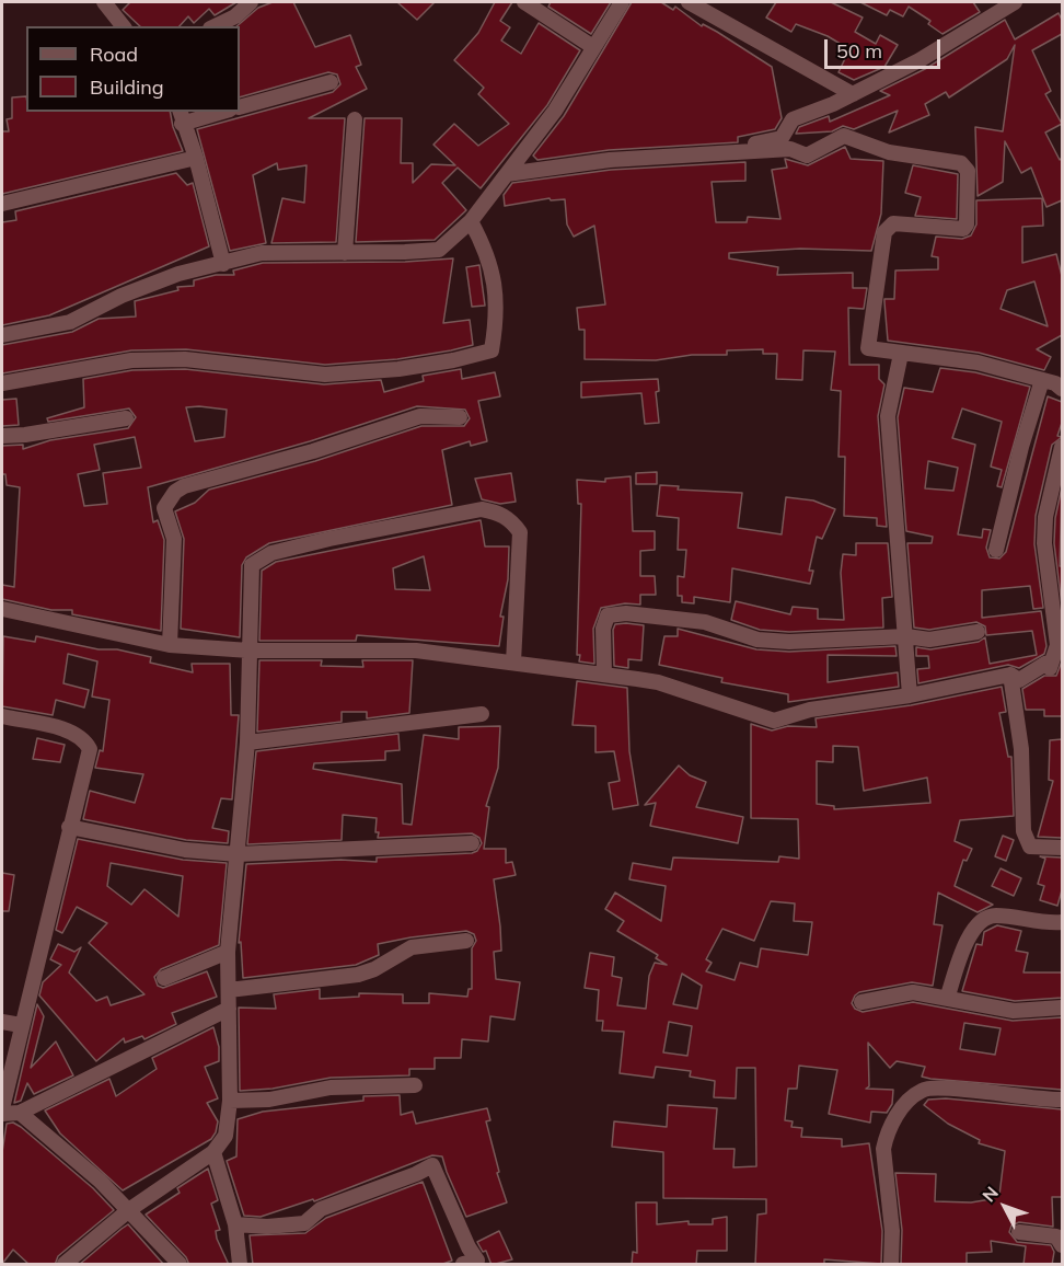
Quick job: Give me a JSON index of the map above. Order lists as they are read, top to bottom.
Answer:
{
  "legend": ["Road", "Building"],
  "scale_bar": "50 m",
  "north": "top left"
}
